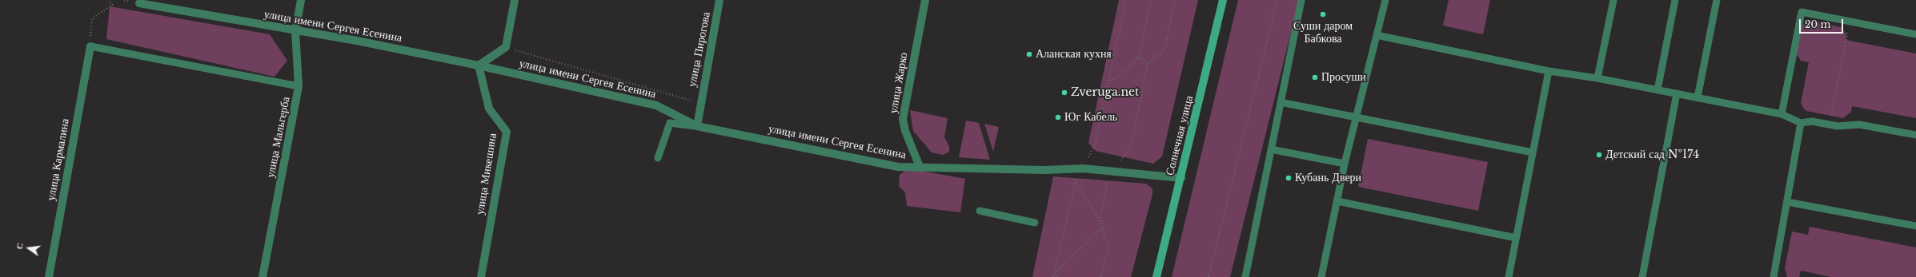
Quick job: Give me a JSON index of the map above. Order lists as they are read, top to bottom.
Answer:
{
  "streets": {
    "main road": ["Солнечная улица"],
    "street": [
      "улица имени Сергея Есенина",
      "улица Пирогова",
      "улица Жарко",
      "улица Мальгерба",
      "улица Кармалина",
      "улица Микешина"
    ]
  },
  "crossings": [
    ["улица имени Сергея Есенина", "улица Пирогова"],
    ["улица имени Сергея Есенина", "улица Жарко"],
    ["улица имени Сергея Есенина", "Солнечная улица"],
    ["улица имени Сергея Есенина", "улица Мальгерба"],
    ["улица имени Сергея Есенина", "улица Микешина"]
  ],
  "places": [
    "Суши даром Бабкова",
    "Аланская кухня",
    "Просуши",
    "Zveruga.net",
    "Юг Кабель",
    "Детский сад №174",
    "Кубань Двери"
  ],
  "scale_bar": "20 m",
  "north": "left"
}
